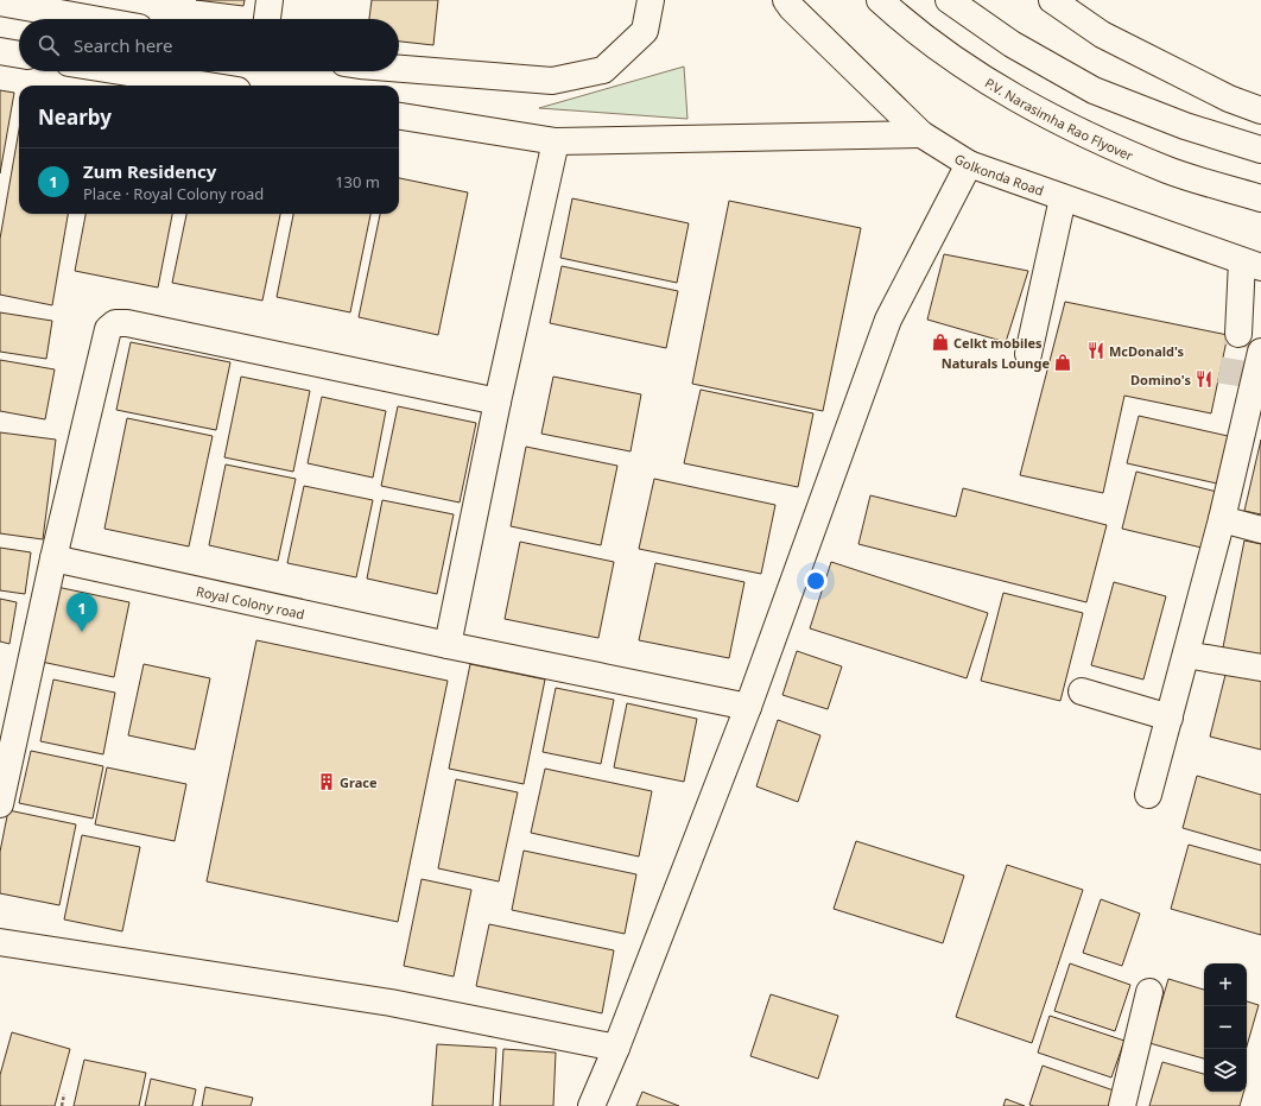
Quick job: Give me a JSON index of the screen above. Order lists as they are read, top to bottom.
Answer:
{
  "streets": {
    "main road": ["P.V. Narasimha Rao Flyover", "Golkonda Road", "Royal Colony road"]
  },
  "places": {
    "shop": ["Celkt mobiles", "Naturals Lounge"],
    "restaurant": ["McDonald's", "Domino's"],
    "building": ["Grace"]
  },
  "page": {
    "search": "Search here",
    "heading": "Nearby",
    "list": [
      {
        "mark": "1",
        "name": "Zum Residency",
        "note": "Place · Royal Colony road",
        "value": "130 m"
      }
    ],
    "pins": "1",
    "map_buttons": ["+", "−"]
  }
}
